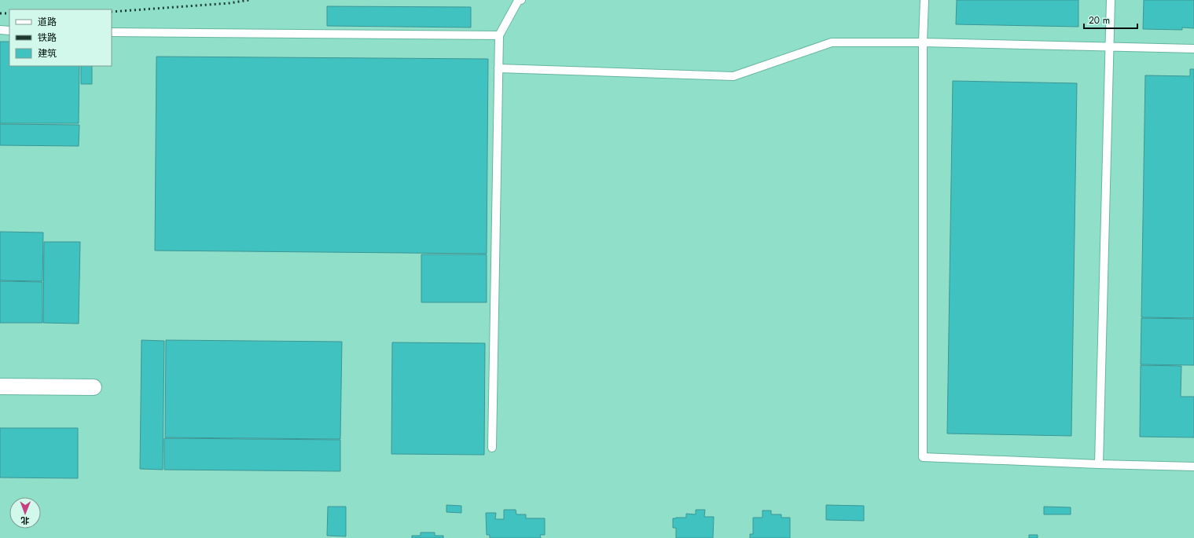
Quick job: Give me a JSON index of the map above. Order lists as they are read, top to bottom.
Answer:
{
  "legend": ["道路", "铁路", "建筑"],
  "scale_bar": "20 m",
  "north": "bottom"
}
